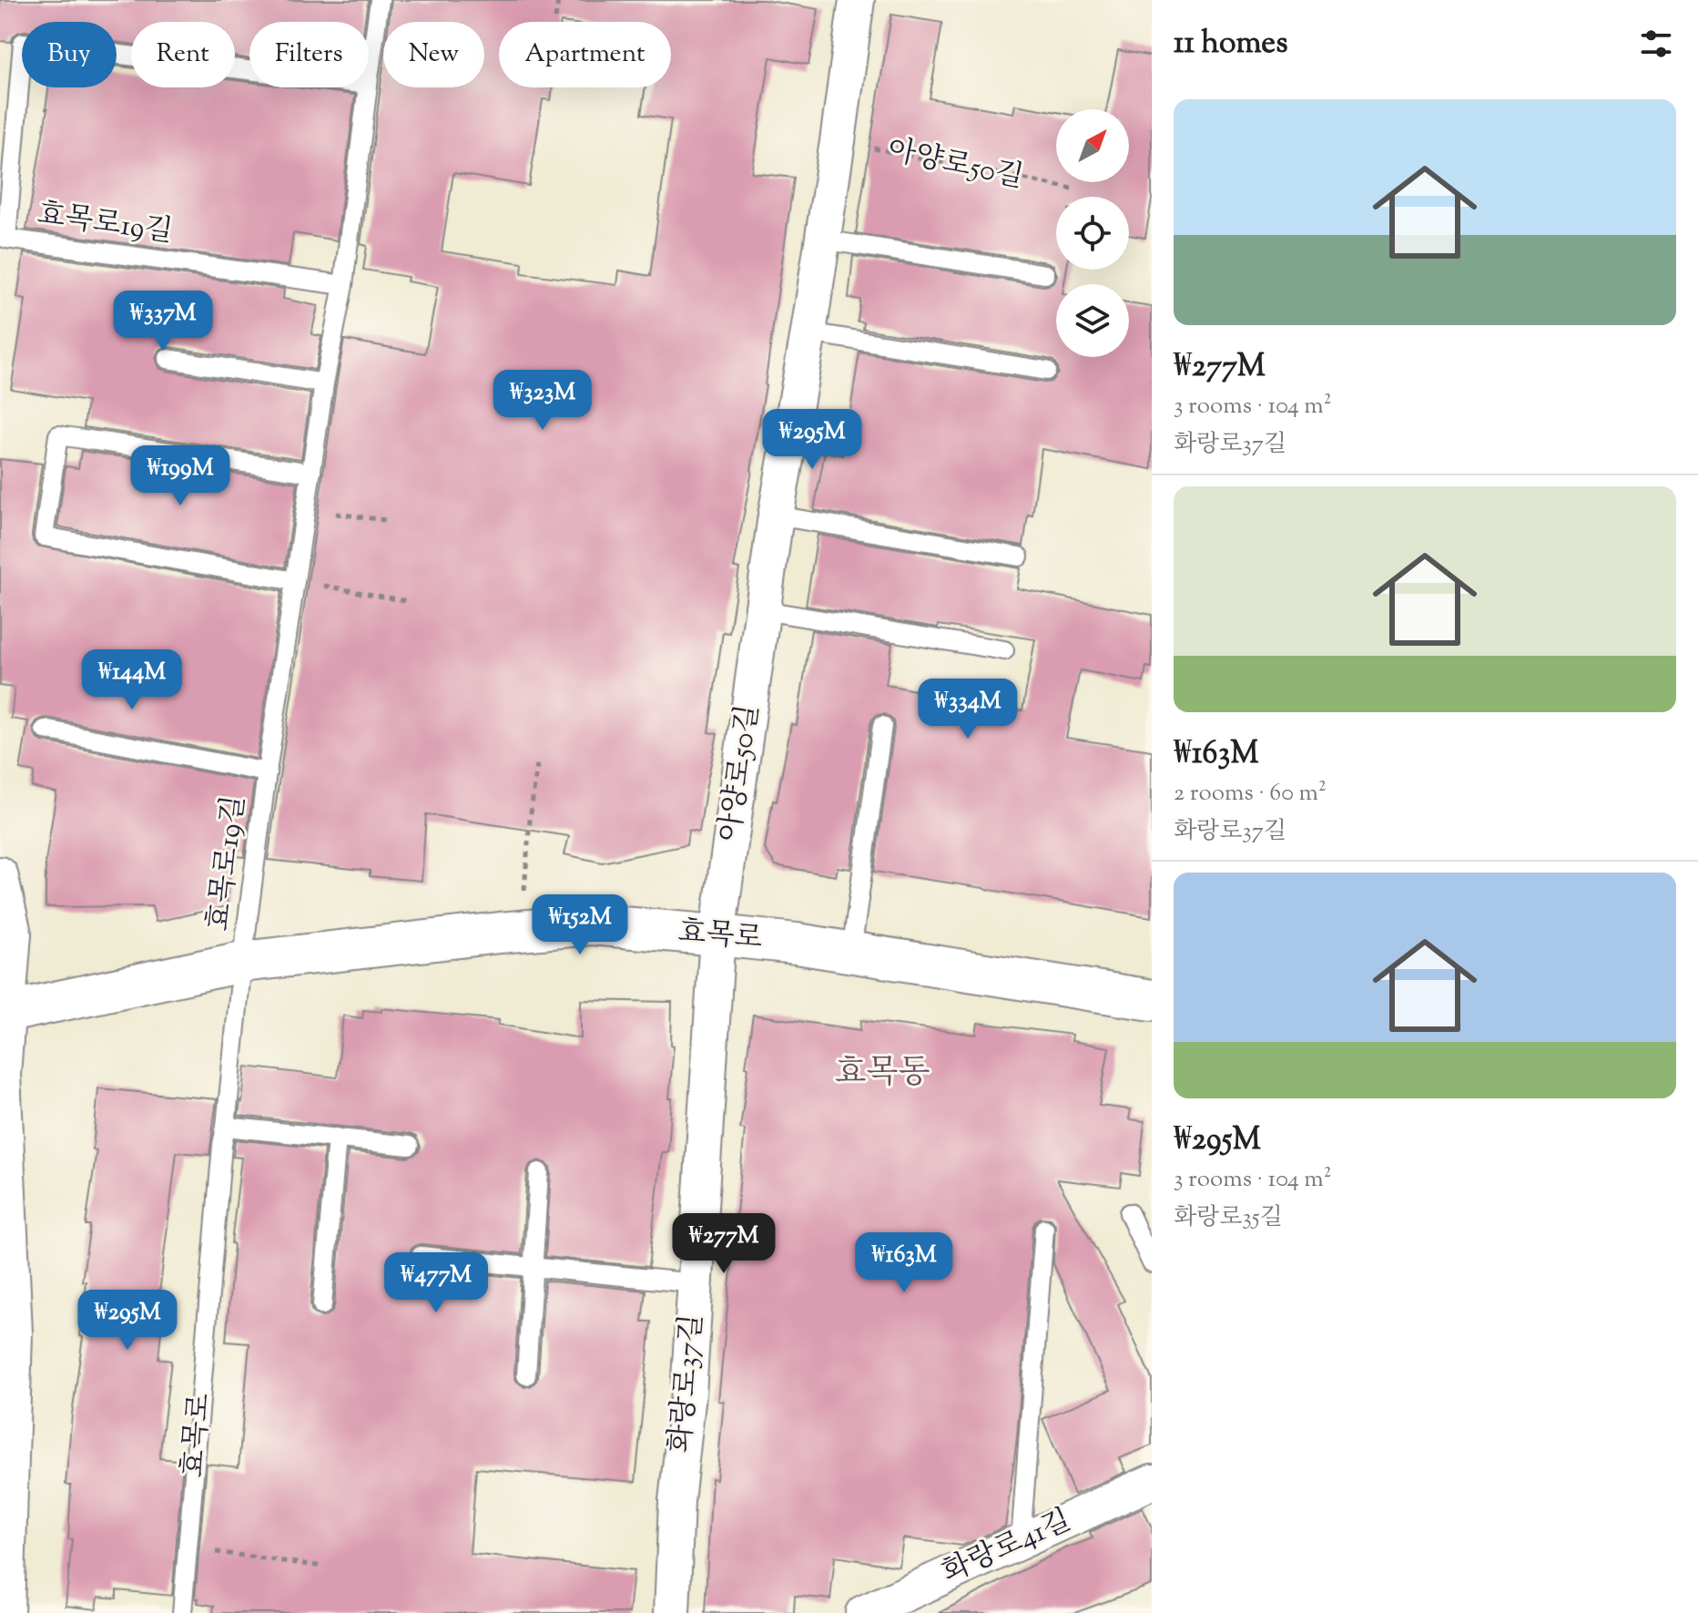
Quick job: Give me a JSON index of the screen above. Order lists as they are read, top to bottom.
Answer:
{
  "streets": {
    "street": [
      "아양로50길",
      "효목로",
      "화랑로37길",
      "화랑로41길"
    ],
    "lane": ["효목로19길"]
  },
  "crossings": [
    ["아양로50길", "효목로"],
    ["아양로50길", "화랑로37길"],
    ["효목로19길", "효목로"],
    ["효목로", "화랑로37길"]
  ],
  "districts": ["효목동"],
  "north": "top right",
  "page": {
    "heading": "11 homes",
    "chip": [
      "Buy",
      "Rent",
      "Filters",
      "New",
      "Apartment"
    ],
    "list": [
      {
        "name": "₩277M",
        "note": "3 rooms · 104 m² · 화랑로37길"
      },
      {
        "name": "₩163M",
        "note": "2 rooms · 60 m² · 화랑로37길"
      },
      {
        "name": "₩295M",
        "note": "3 rooms · 104 m² · 화랑로35길"
      }
    ],
    "price": [
      "₩337M",
      "₩323M",
      "₩295M",
      "₩199M",
      "₩144M",
      "₩334M",
      "₩152M",
      "₩277M",
      "₩163M",
      "₩477M",
      "₩295M"
    ]
  }
}
